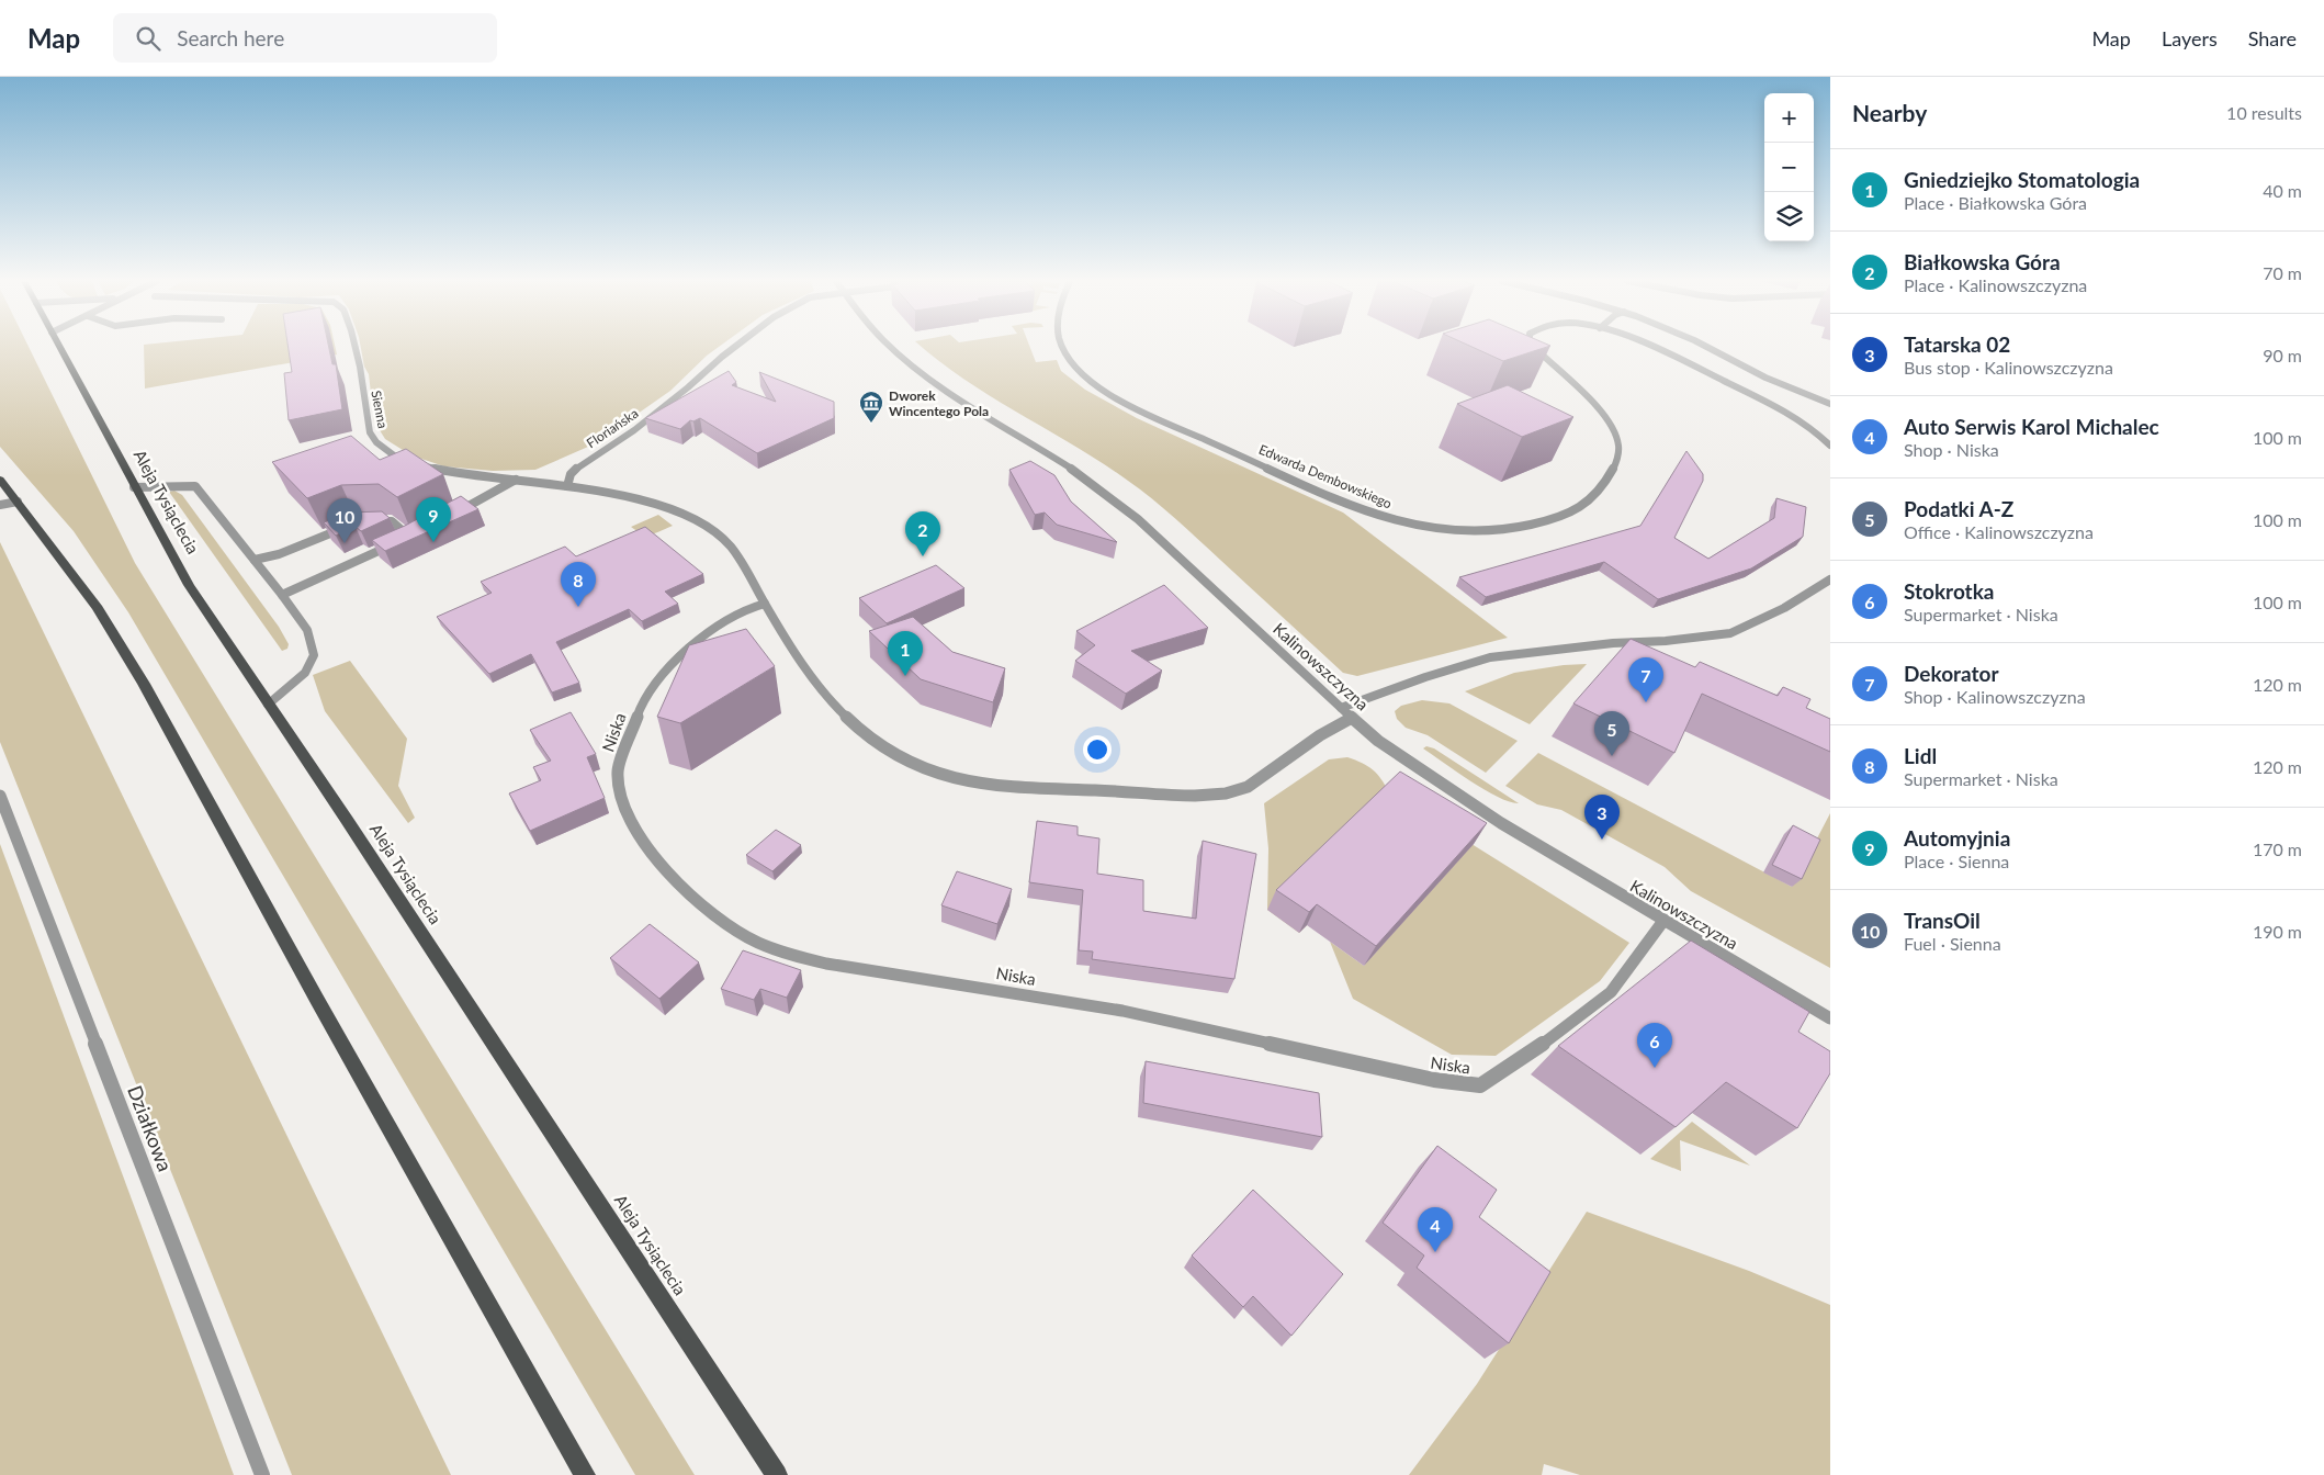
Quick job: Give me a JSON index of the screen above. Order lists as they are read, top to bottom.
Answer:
{
  "streets": {
    "main road": ["Aleja Tysiąclecia"],
    "street": [
      "Sienna",
      "Floriańska",
      "Edwarda Dembowskiego",
      "Kalinowszczyzna",
      "Niska",
      "Działkowa"
    ]
  },
  "crossings": [
    ["Sienna", "Floriańska"],
    ["Sienna", "Kalinowszczyzna"],
    ["Sienna", "Niska"],
    ["Kalinowszczyzna", "Niska"]
  ],
  "places": {
    "museum": ["Dworek Wincentego Pola"]
  },
  "page": {
    "header": "Map",
    "search": "Search here",
    "nav": ["Map", "Layers", "Share"],
    "heading": ["Nearby", "10 results"],
    "map_buttons": ["+", "−"],
    "list": [
      {
        "mark": "1",
        "name": "Gniedziejko Stomatologia",
        "note": "Place · Białkowska Góra",
        "value": "40 m"
      },
      {
        "mark": "2",
        "name": "Białkowska Góra",
        "note": "Place · Kalinowszczyzna",
        "value": "70 m"
      },
      {
        "mark": "3",
        "name": "Tatarska 02",
        "note": "Bus stop · Kalinowszczyzna",
        "value": "90 m"
      },
      {
        "mark": "4",
        "name": "Auto Serwis Karol Michalec",
        "note": "Shop · Niska",
        "value": "100 m"
      },
      {
        "mark": "5",
        "name": "Podatki A-Z",
        "note": "Office · Kalinowszczyzna",
        "value": "100 m"
      },
      {
        "mark": "6",
        "name": "Stokrotka",
        "note": "Supermarket · Niska",
        "value": "100 m"
      },
      {
        "mark": "7",
        "name": "Dekorator",
        "note": "Shop · Kalinowszczyzna",
        "value": "120 m"
      },
      {
        "mark": "8",
        "name": "Lidl",
        "note": "Supermarket · Niska",
        "value": "120 m"
      },
      {
        "mark": "9",
        "name": "Automyjnia",
        "note": "Place · Sienna",
        "value": "170 m"
      },
      {
        "mark": "10",
        "name": "TransOil",
        "note": "Fuel · Sienna",
        "value": "190 m"
      }
    ],
    "pins": [
      "9",
      "10",
      "2",
      "8",
      "1",
      "7",
      "5",
      "3",
      "6",
      "4"
    ]
  }
}
